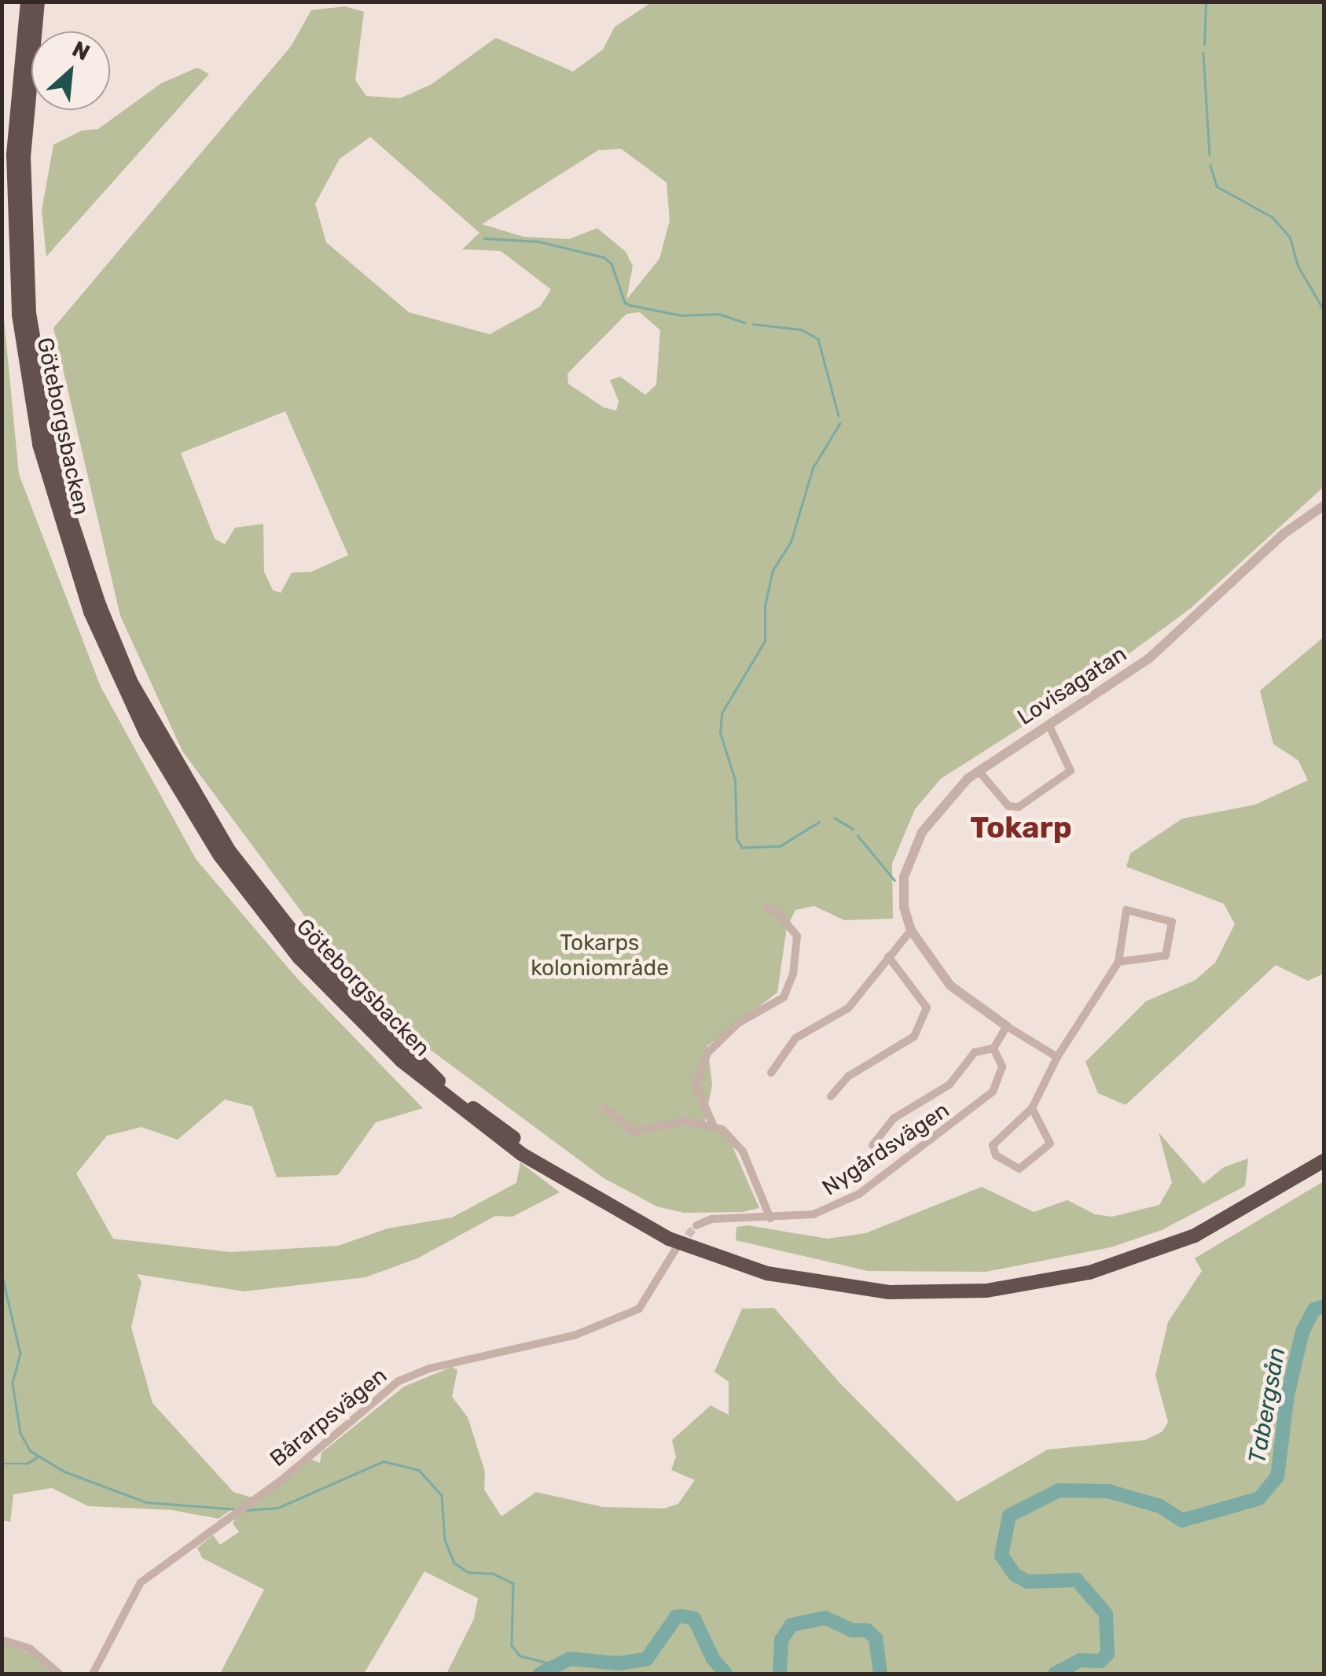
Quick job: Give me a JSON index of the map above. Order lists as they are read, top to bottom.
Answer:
{
  "streets": {
    "highway": ["Göteborgsbacken"],
    "street": ["Lovisagatan", "Nygårdsvägen", "Bårarpsvägen"]
  },
  "crossings": [
    ["Lovisagatan", "Nygårdsvägen"]
  ],
  "districts": ["Tokarp"],
  "water": ["Tabergsån"],
  "parks": ["Tokarps koloniområde"],
  "north": "top right"
}
